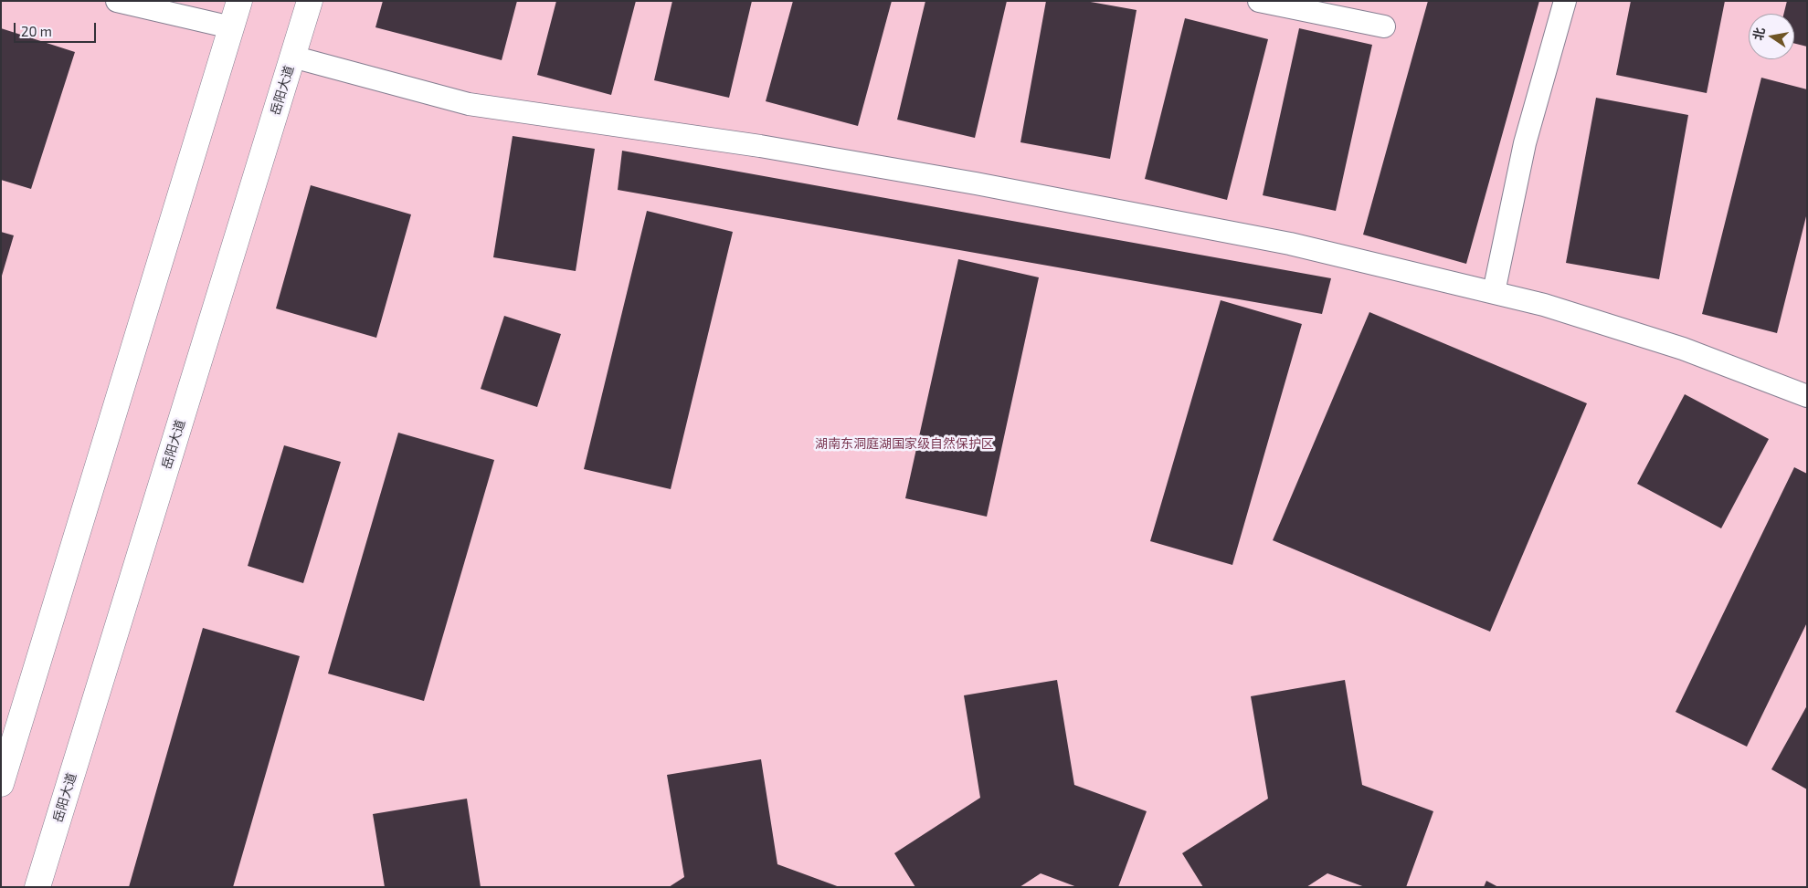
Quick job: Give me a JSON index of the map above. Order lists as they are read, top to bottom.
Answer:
{
  "streets": {
    "main road": ["岳阳大道"]
  },
  "parks": ["湖南东洞庭湖国家级自然保护区"],
  "scale_bar": "20 m",
  "north": "left"
}
